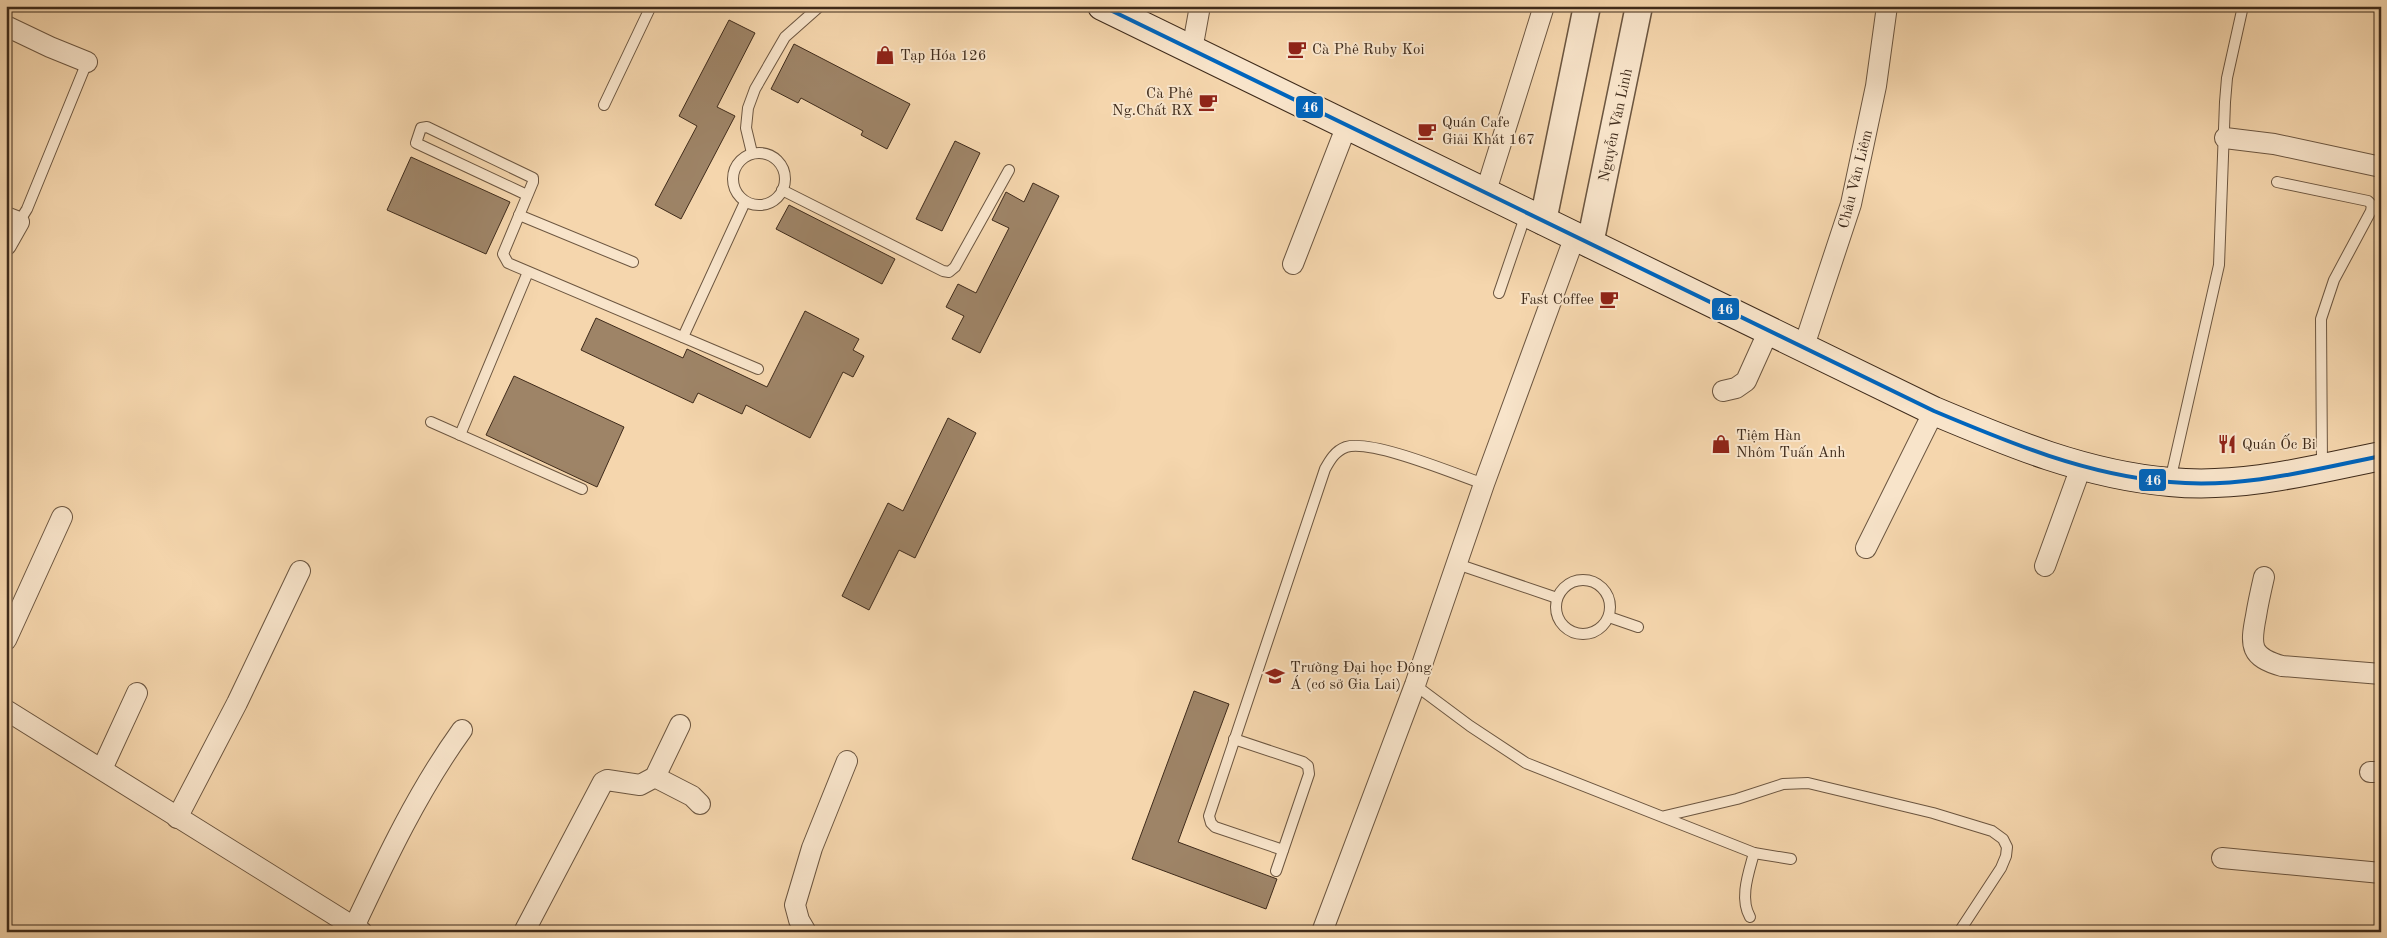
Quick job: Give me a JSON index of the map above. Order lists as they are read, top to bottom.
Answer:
{
  "streets": {
    "street": ["Nguyễn Văn Linh", "Châu Văn Liêm"]
  },
  "places": {
    "cafe": [
      "Cà Phê Ruby Koi",
      "Cà Phê Ng.Chất RX",
      "Quán Cafe Giải Khát 167",
      "Fast Coffee"
    ],
    "shop": ["Tạp Hóa 126", "Tiệm Hàn Nhôm Tuấn Anh"],
    "restaurant": ["Quán Ốc Bi"],
    "school or university": ["Trường Đại học Đông Á (cơ sở Gia Lai)"]
  },
  "lines": ["transit line 46"]
}
